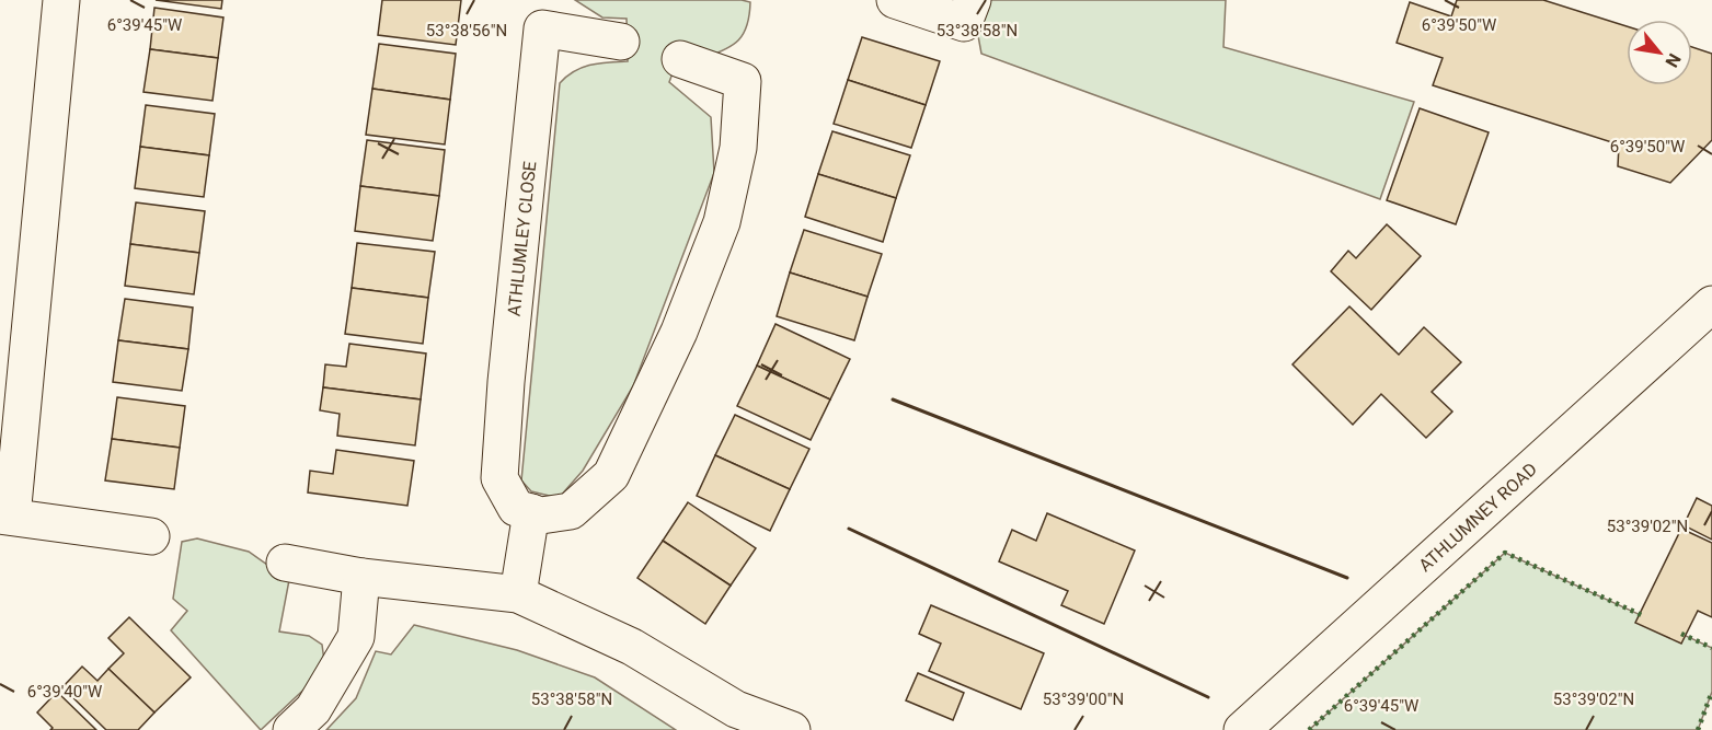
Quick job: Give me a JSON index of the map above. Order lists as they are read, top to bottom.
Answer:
{
  "streets": {
    "street": ["ATHLUMLEY CLOSE", "ATHLUMNEY ROAD"]
  },
  "north": "bottom right",
  "coordinates": [
    "6°39'45\"W",
    "6°39'50\"W",
    "53°38'56\"N",
    "53°38'58\"N",
    "53°39'02\"N",
    "6°39'40\"W",
    "53°39'00\"N"
  ]
}
